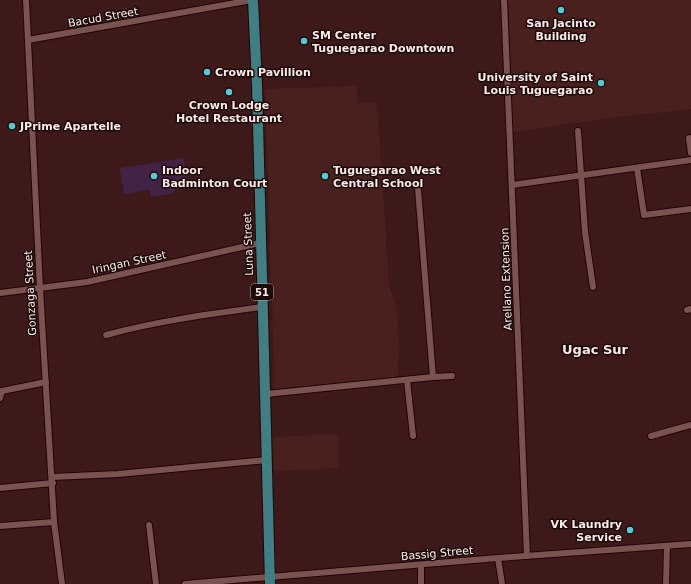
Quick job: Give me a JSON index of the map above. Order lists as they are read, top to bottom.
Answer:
{
  "streets": {
    "main road": ["Luna Street", "51"],
    "street": [
      "Bacud Street",
      "Iringan Street",
      "Arellano Extension",
      "Gonzaga Street",
      "Bassig Street"
    ]
  },
  "crossings": [
    ["Bacud Street", "Luna Street"],
    ["Bacud Street", "Gonzaga Street"],
    ["Luna Street", "Iringan Street"],
    ["Luna Street", "Bassig Street"],
    ["Iringan Street", "Gonzaga Street"],
    ["Arellano Extension", "Bassig Street"]
  ],
  "districts": ["Ugac Sur"],
  "places": [
    "San Jacinto Building",
    "SM Center Tuguegarao Downtown",
    "Crown Pavillion",
    "University of Saint Louis Tuguegarao",
    "Crown Lodge Hotel Restaurant",
    "JPrime Apartelle",
    "Indoor Badminton Court",
    "Tuguegarao West Central School",
    "VK Laundry Service"
  ]
}
